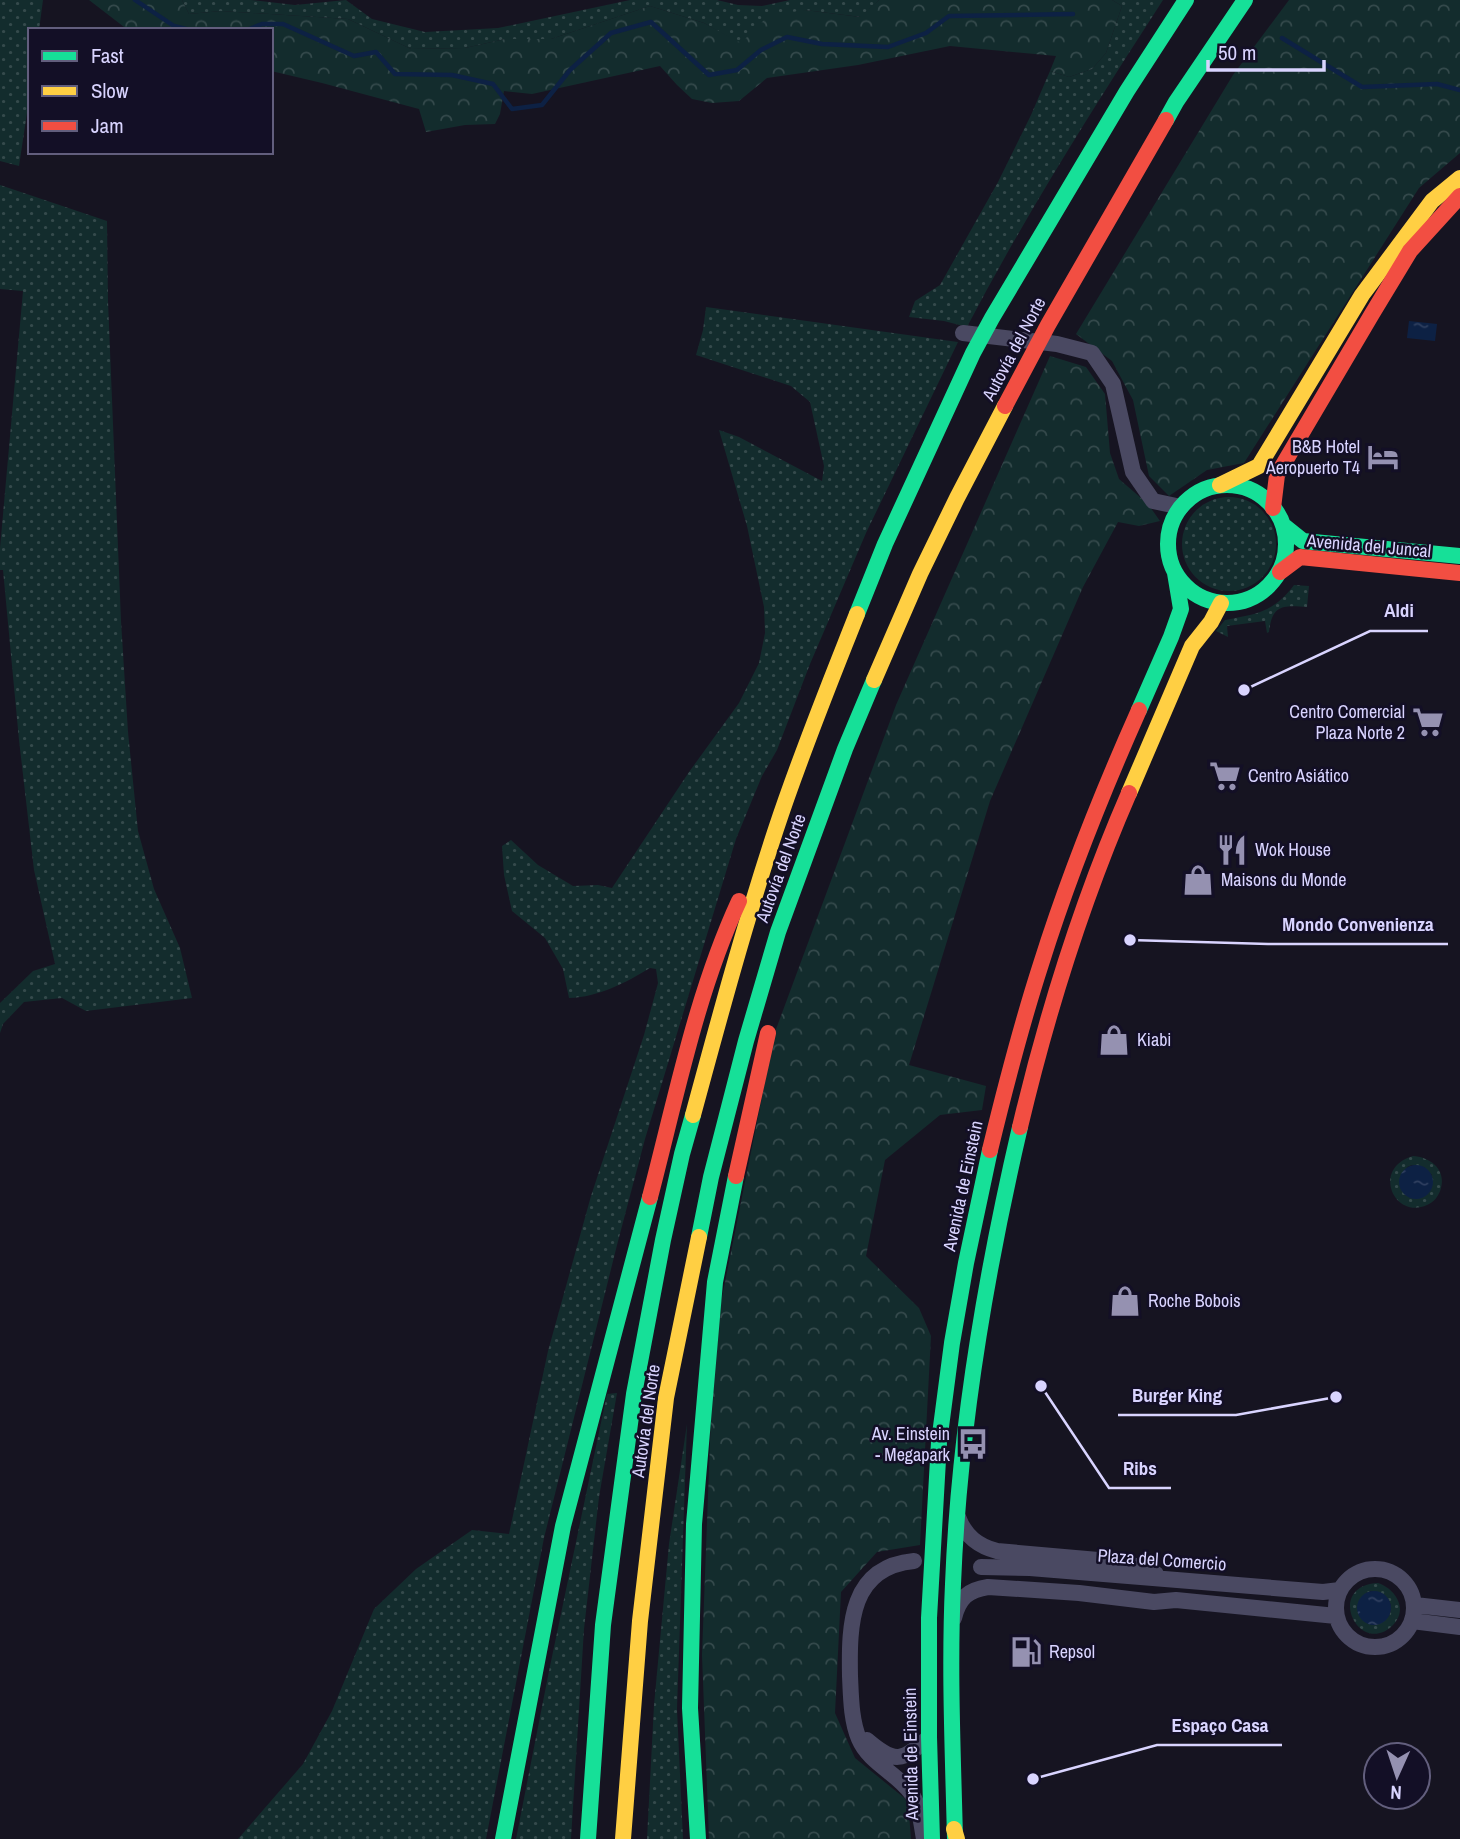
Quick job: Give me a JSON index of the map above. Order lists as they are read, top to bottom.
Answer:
{
  "streets": {
    "main road": ["Autovía del Norte", "Avenida del Juncal", "Avenida de Einstein"],
    "street": ["Plaza del Comercio"]
  },
  "crossings": [
    ["Avenida del Juncal", "Avenida de Einstein"]
  ],
  "places": {
    "hotel": ["B&B Hotel Aeropuerto T4"],
    "other": [
      "Aldi",
      "Mondo Convenienza",
      "Ribs",
      "Burger King",
      "Espaço Casa"
    ],
    "supermarket": ["Centro Comercial Plaza Norte 2", "Centro Asiático"],
    "restaurant": ["Wok House"],
    "shop": ["Maisons du Monde", "Kiabi", "Roche Bobois"],
    "bus stop": ["Av. Einstein - Megapark"],
    "fuel station": ["Repsol"]
  },
  "legend": ["Fast", "Slow", "Jam"],
  "scale_bar": "50 m",
  "north": "bottom"
}
